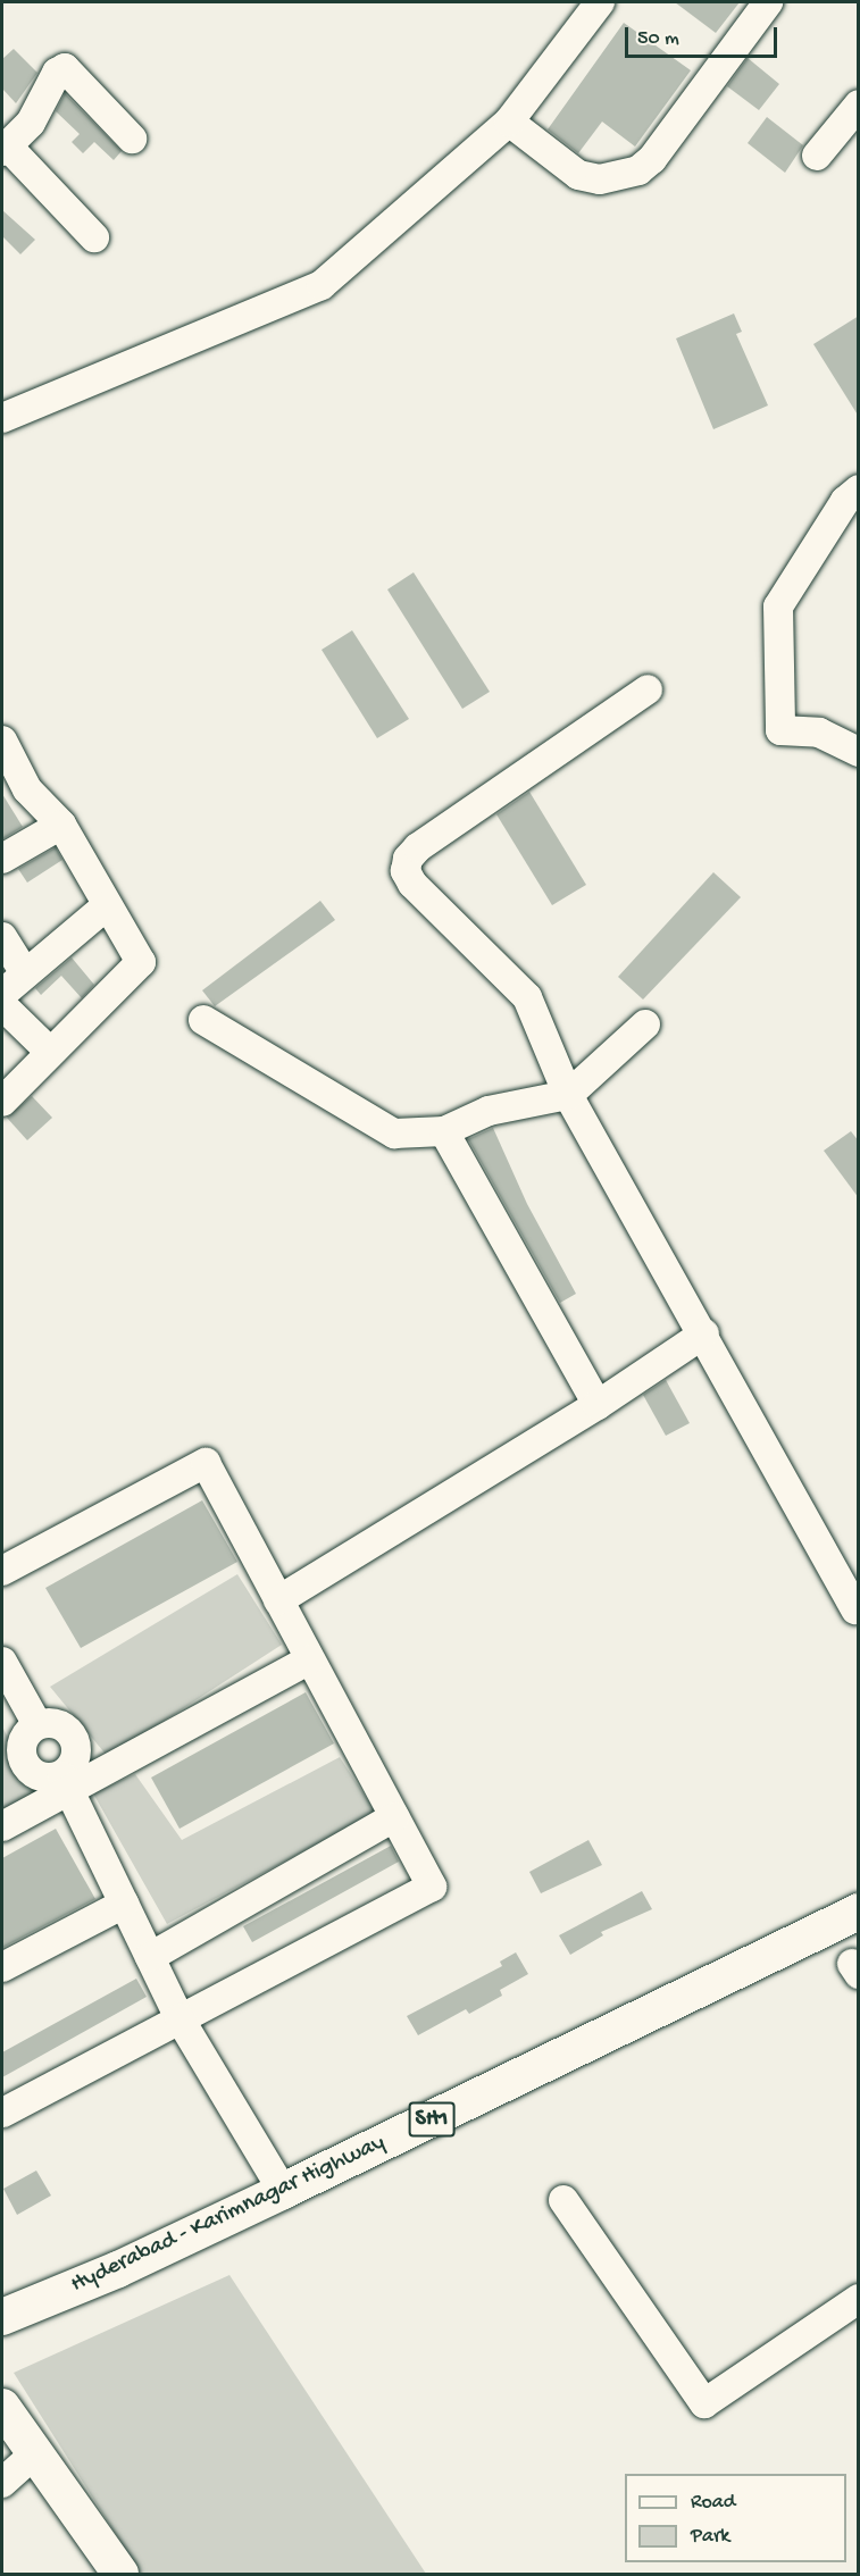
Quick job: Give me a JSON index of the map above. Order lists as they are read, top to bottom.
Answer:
{
  "streets": {
    "main road": ["SH1", "Hyderabad - Karimnagar Highway"]
  },
  "legend": ["Road", "Park"],
  "scale_bar": "50 m"
}
